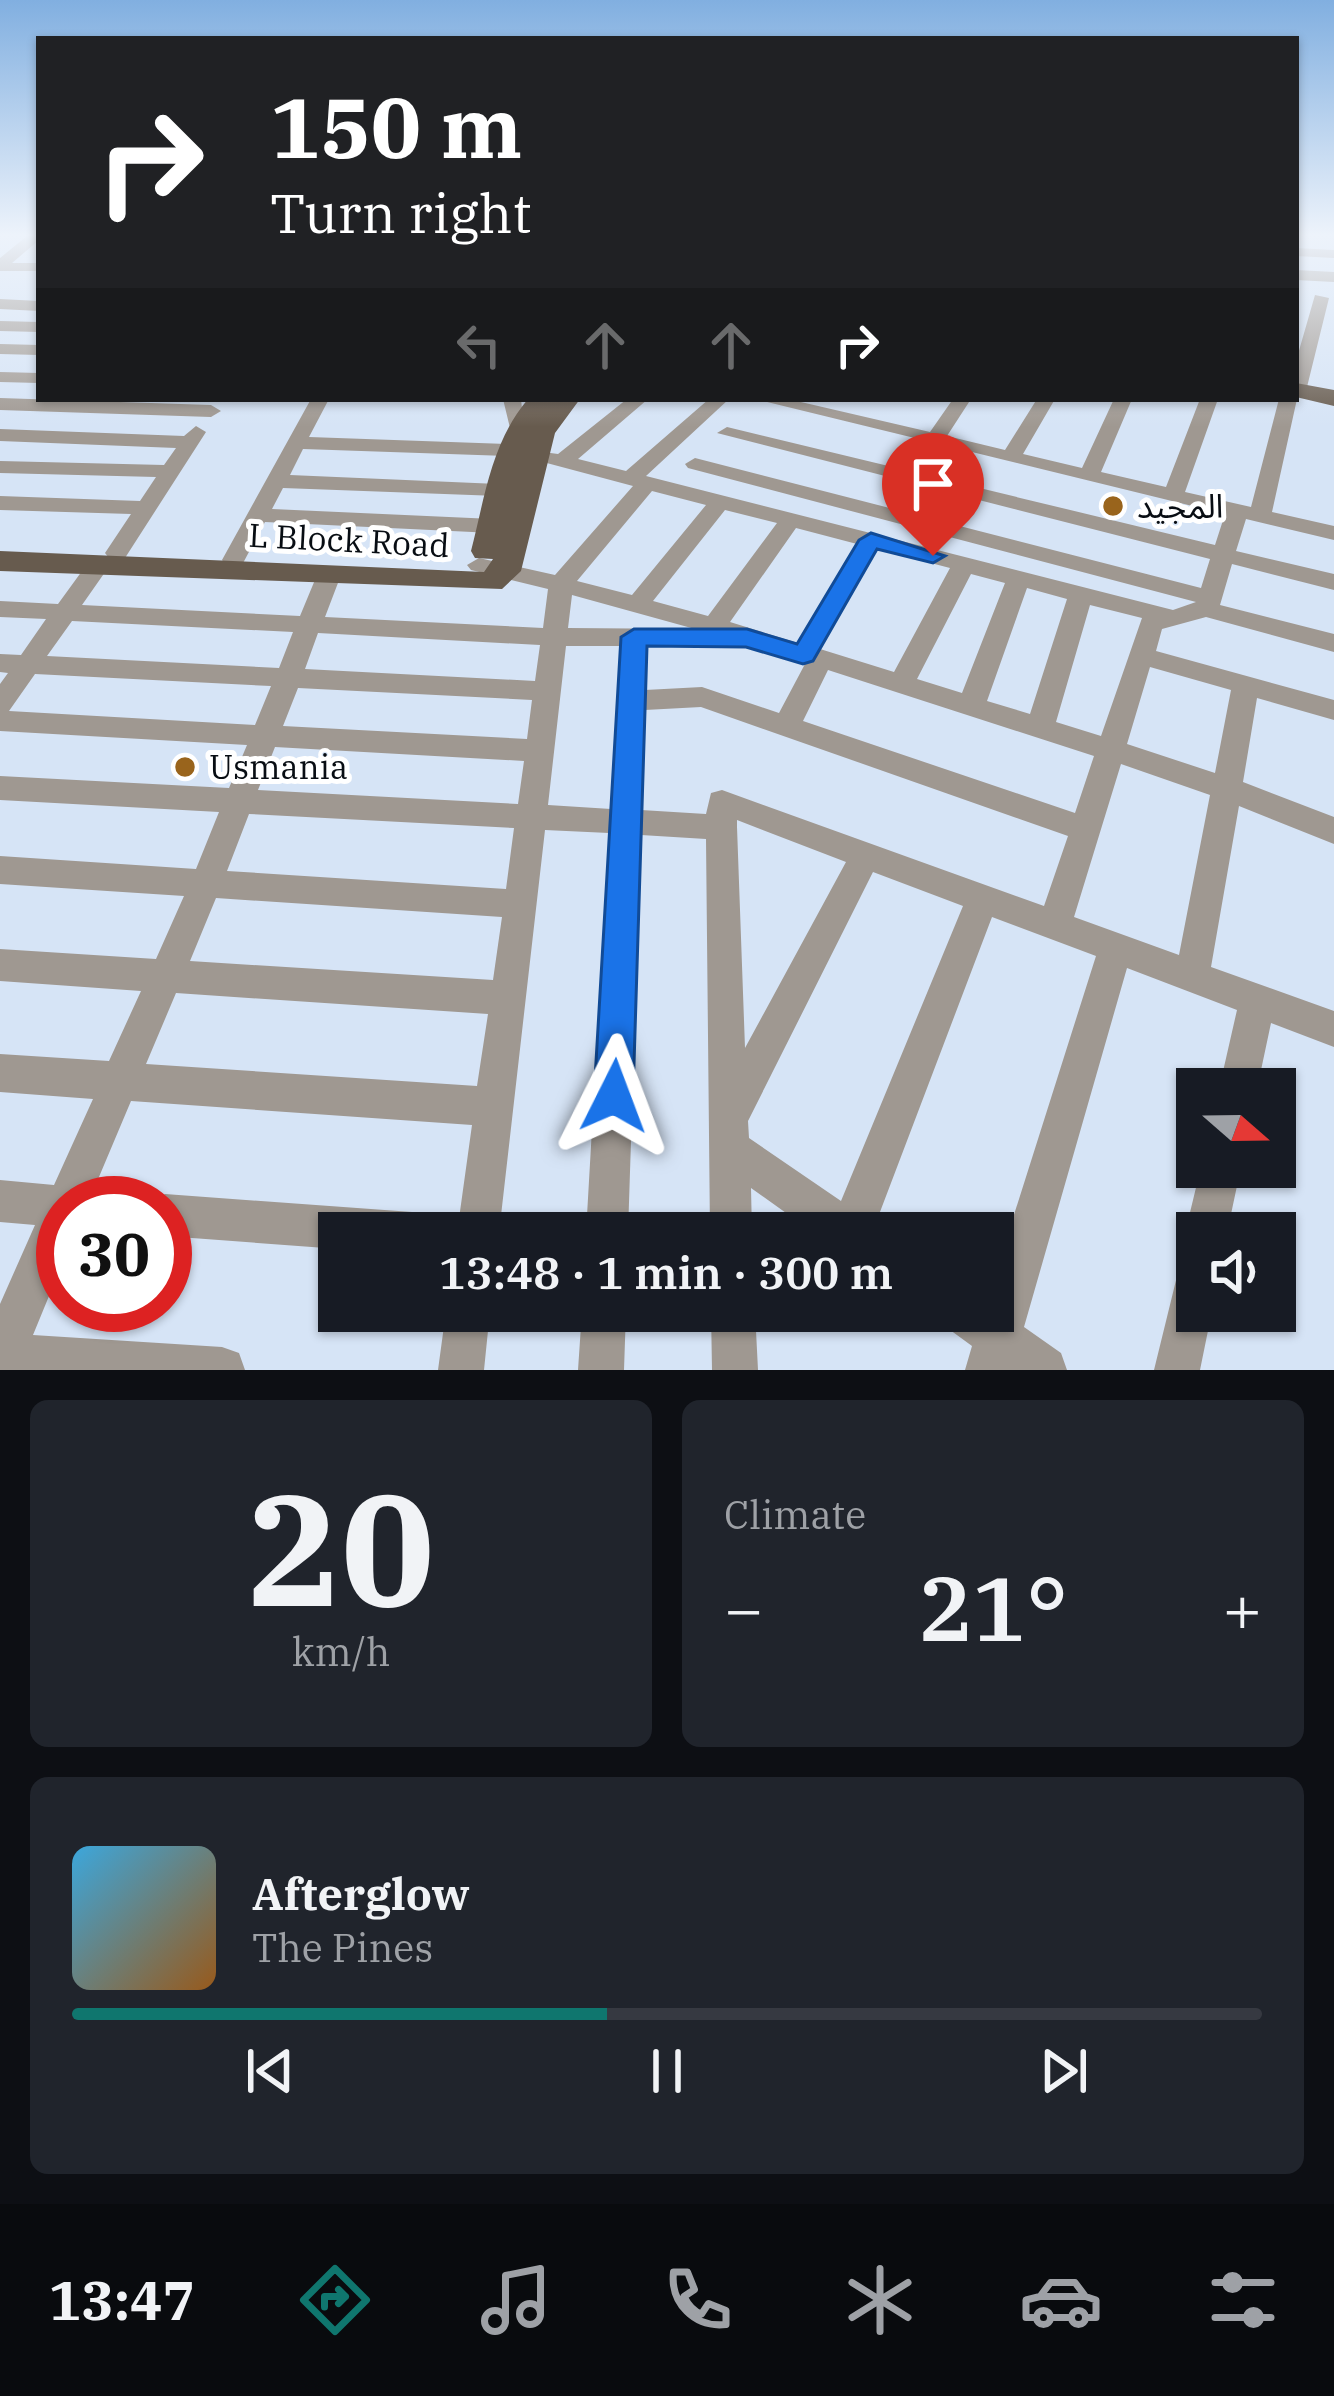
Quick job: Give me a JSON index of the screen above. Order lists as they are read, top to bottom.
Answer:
{
  "streets": {
    "main road": ["L Block Road"]
  },
  "places": ["المجید", "Usmania"],
  "north": "right",
  "page": {
    "turn": ["150 m", "Turn right"],
    "limit": "30",
    "trip": "13:48 · 1 min · 300 m",
    "tile": [
      ["20", "km/h"],
      "Climate"
    ],
    "heat": ["−", "21°", "+"],
    "song": ["Afterglow", "The Pines"],
    "tabs": "13:47"
  }
}
